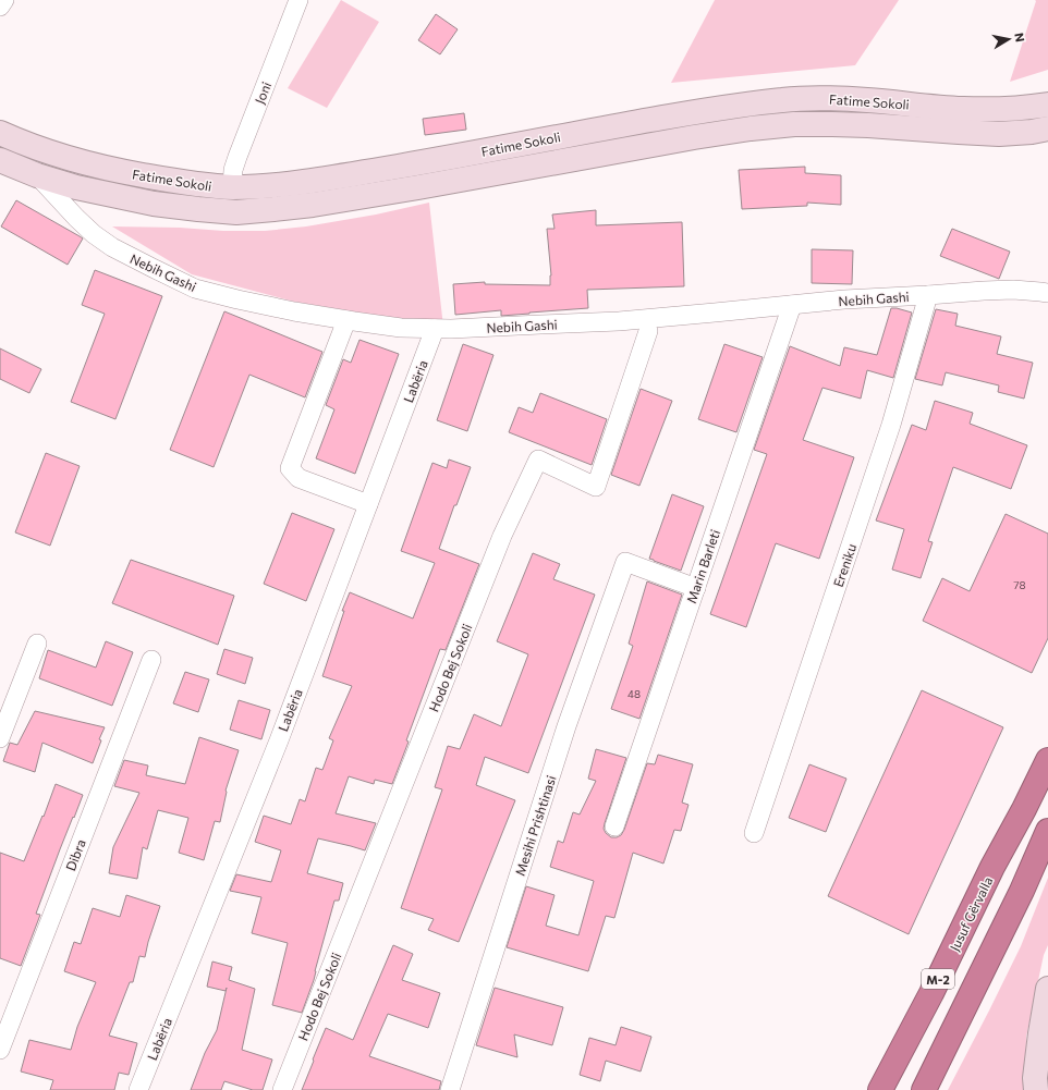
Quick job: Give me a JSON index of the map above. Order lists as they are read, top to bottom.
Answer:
{
  "streets": {
    "highway": ["Jusuf Gërvalla", "M-2"],
    "street": [
      "Joni",
      "Fatime Sokoli",
      "Nebih Gashi",
      "Labëria",
      "Ereniku",
      "Marin Barleti",
      "Hodo Bej Sokoli",
      "Mesihi Prishtinasi",
      "Dibra"
    ]
  },
  "crossings": [
    ["Joni", "Fatime Sokoli"],
    ["Fatime Sokoli", "Nebih Gashi"],
    ["Nebih Gashi", "Labëria"],
    ["Nebih Gashi", "Ereniku"],
    ["Nebih Gashi", "Marin Barleti"],
    ["Marin Barleti", "Mesihi Prishtinasi"]
  ],
  "house_numbers": ["78", "48"],
  "north": "right"
}
